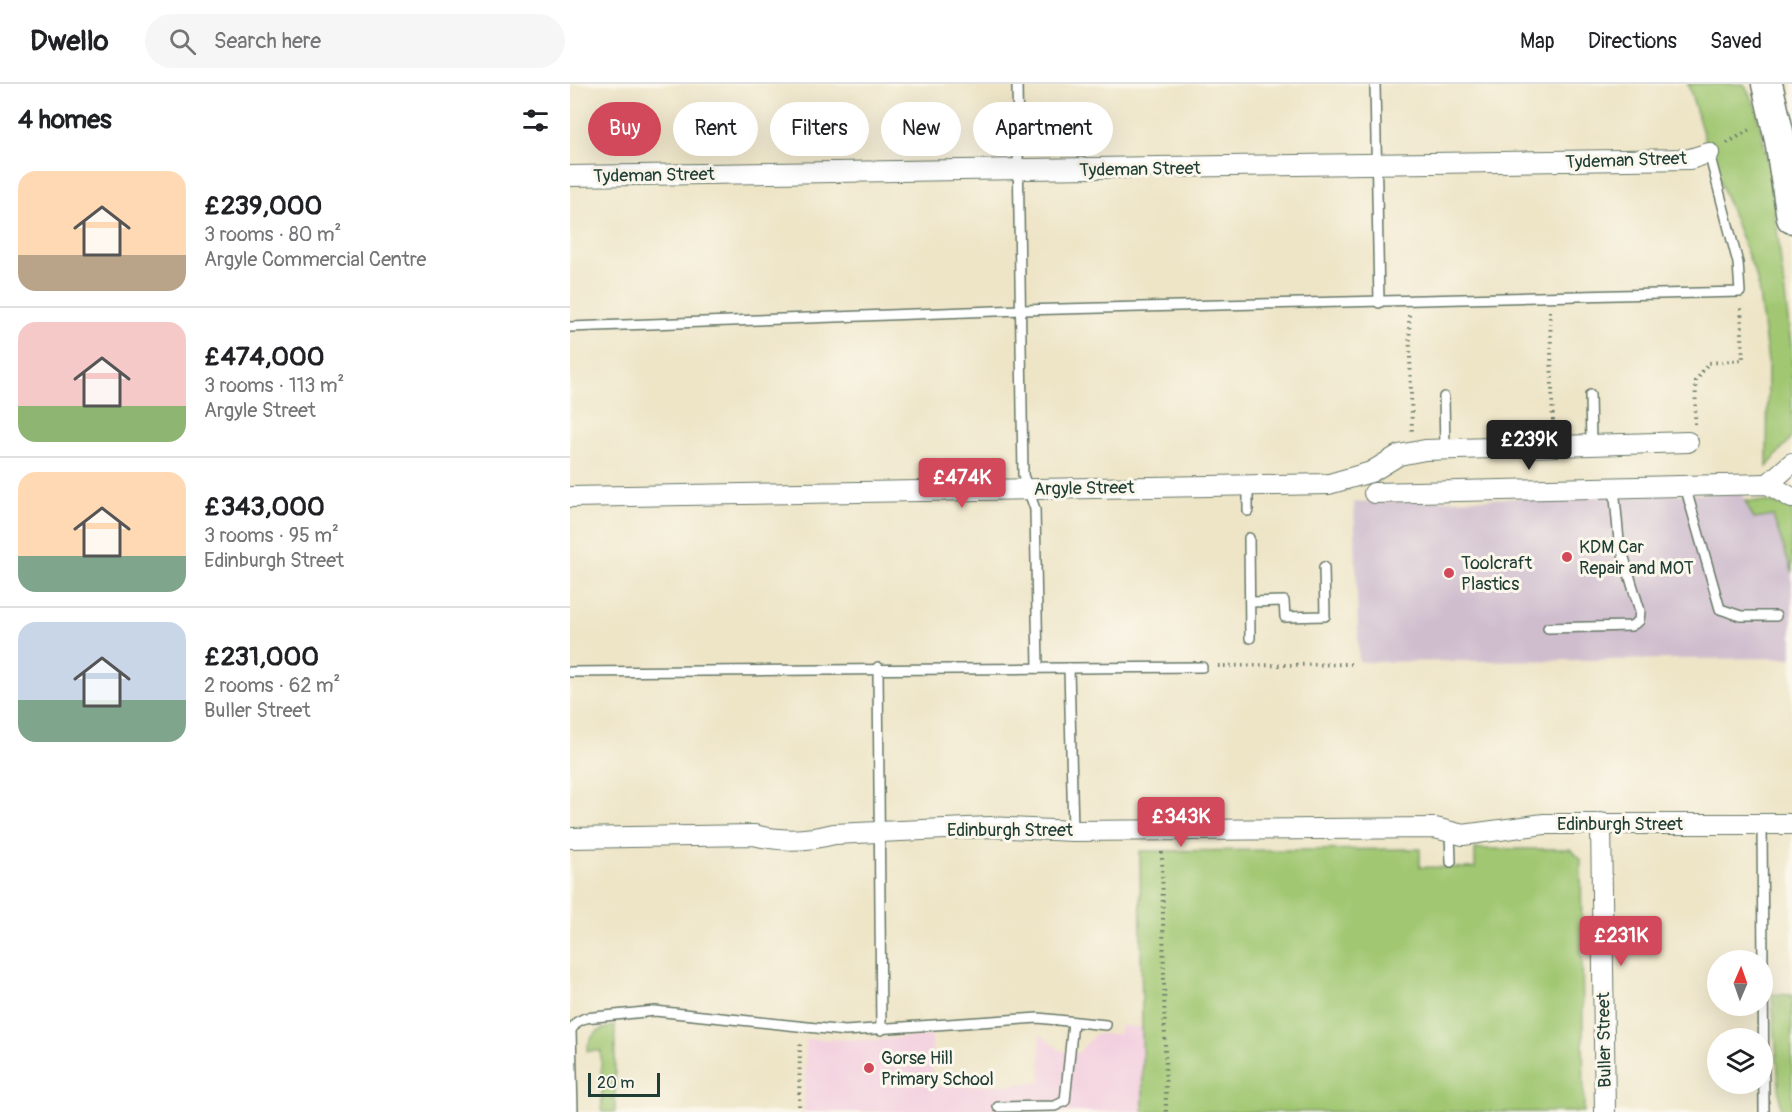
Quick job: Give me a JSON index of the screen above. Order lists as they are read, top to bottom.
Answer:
{
  "streets": {
    "street": [
      "Tydeman Street",
      "Argyle Street",
      "Edinburgh Street",
      "Buller Street"
    ]
  },
  "crossings": [
    ["Edinburgh Street", "Buller Street"]
  ],
  "places": ["KDM Car Repair and MOT", "Toolcraft Plastics", "Gorse Hill Primary School"],
  "scale_bar": "20 m",
  "north": "top",
  "page": {
    "header": "Dwello",
    "search": "Search here",
    "nav": ["Map", "Directions", "Saved"],
    "heading": "4 homes",
    "chip": [
      "Buy",
      "Rent",
      "Filters",
      "New",
      "Apartment"
    ],
    "list": [
      {
        "name": "£239,000",
        "note": "3 rooms · 80 m² · Argyle Commercial Centre"
      },
      {
        "name": "£474,000",
        "note": "3 rooms · 113 m² · Argyle Street"
      },
      {
        "name": "£343,000",
        "note": "3 rooms · 95 m² · Edinburgh Street"
      },
      {
        "name": "£231,000",
        "note": "2 rooms · 62 m² · Buller Street"
      }
    ],
    "price": [
      "£239K",
      "£474K",
      "£343K",
      "£231K"
    ],
    "scale": "20 m"
  }
}
